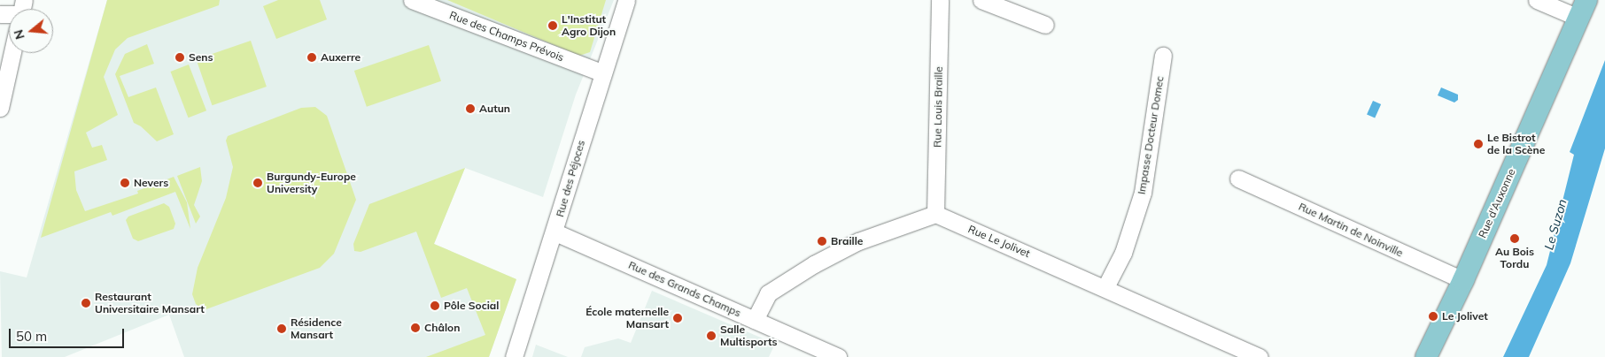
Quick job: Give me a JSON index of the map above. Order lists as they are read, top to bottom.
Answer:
{
  "streets": {
    "main road": ["Rue d'Auxonne"],
    "street": [
      "Rue des Champs Prévois",
      "Rue Louis Braille",
      "Impasse Docteur Domec",
      "Rue des Péjoces",
      "Rue Martin de Noinville",
      "Rue Le Jolivet",
      "Rue des Grands Champs"
    ]
  },
  "crossings": [
    ["Rue des Champs Prévois", "Rue des Péjoces"],
    ["Rue Louis Braille", "Rue Le Jolivet"],
    ["Impasse Docteur Domec", "Rue Le Jolivet"],
    ["Rue des Péjoces", "Rue des Grands Champs"],
    ["Rue d'Auxonne", "Rue Martin de Noinville"]
  ],
  "water": ["Le Suzon"],
  "places": [
    "L'Institut Agro Dijon",
    "Sens",
    "Auxerre",
    "Autun",
    "Le Bistrot de la Scène",
    "Nevers",
    "Burgundy-Europe University",
    "Au Bois Tordu",
    "Braille",
    "Restaurant Universitaire Mansart",
    "Pôle Social",
    "Le Jolivet",
    "École maternelle Mansart",
    "Châlon",
    "Résidence Mansart",
    "Salle Multisports"
  ],
  "scale_bar": "50 m",
  "north": "left"
}
